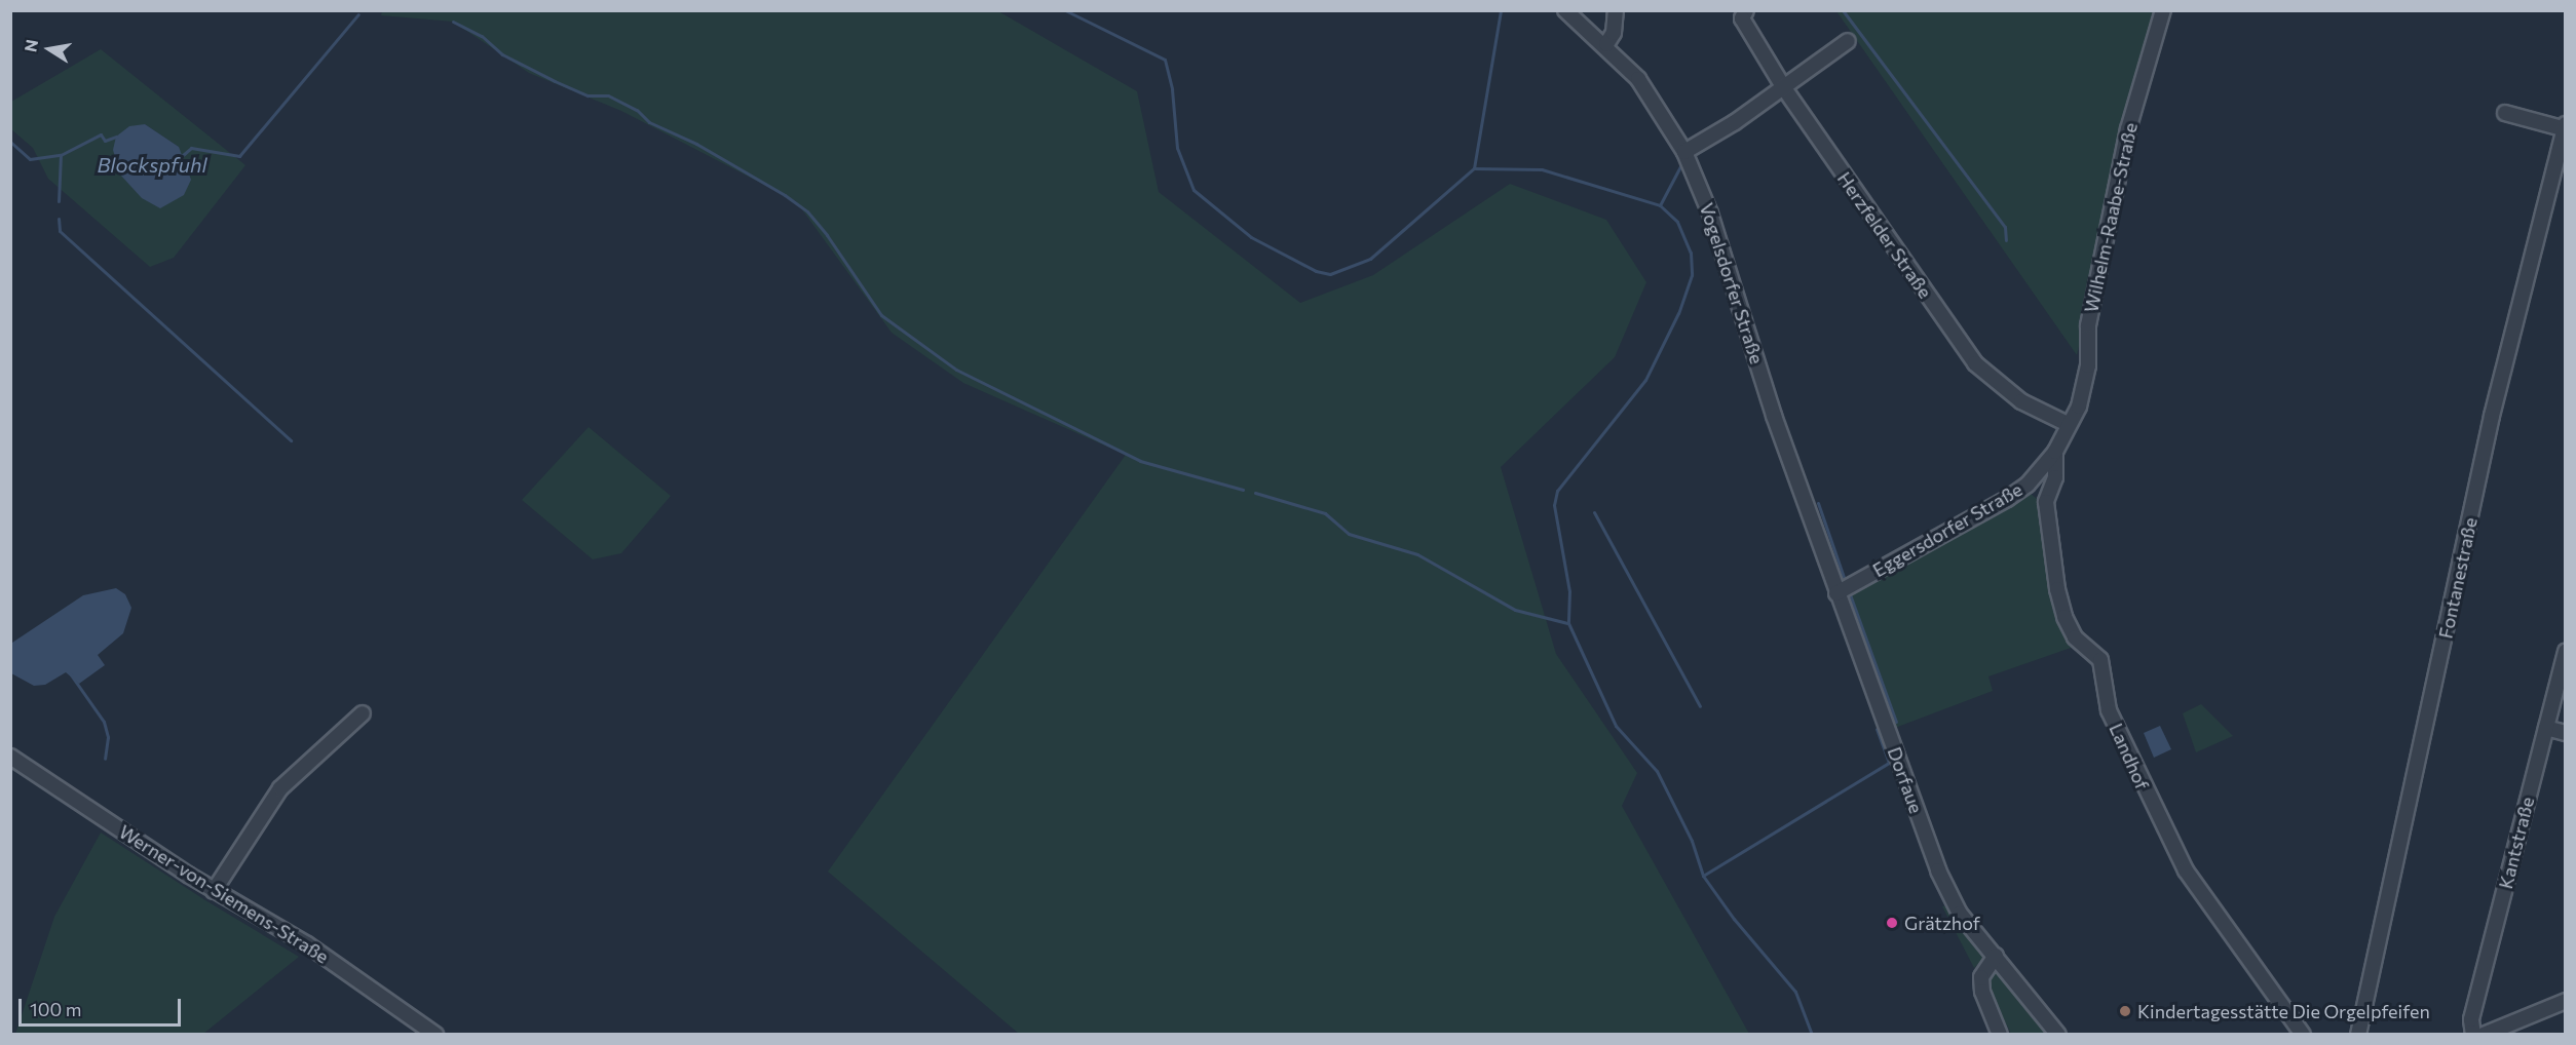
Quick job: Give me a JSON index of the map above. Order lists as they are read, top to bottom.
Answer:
{
  "streets": {
    "street": [
      "Wilhelm-Raabe-Straße",
      "Herzfelder Straße",
      "Vogelsdorfer Straße",
      "Eggersdorfer Straße",
      "Fontanestraße",
      "Landhof",
      "Dorfaue",
      "Kantstraße",
      "Werner-von-Siemens-Straße"
    ]
  },
  "crossings": [
    ["Wilhelm-Raabe-Straße", "Herzfelder Straße"],
    ["Wilhelm-Raabe-Straße", "Eggersdorfer Straße"],
    ["Herzfelder Straße", "Eggersdorfer Straße"],
    ["Vogelsdorfer Straße", "Eggersdorfer Straße"],
    ["Vogelsdorfer Straße", "Dorfaue"],
    ["Eggersdorfer Straße", "Landhof"],
    ["Eggersdorfer Straße", "Dorfaue"]
  ],
  "water": ["Blockspfuhl"],
  "places": ["Grätzhof", "Kindertagesstätte Die Orgelpfeifen"],
  "scale_bar": "100 m",
  "north": "left"
}
